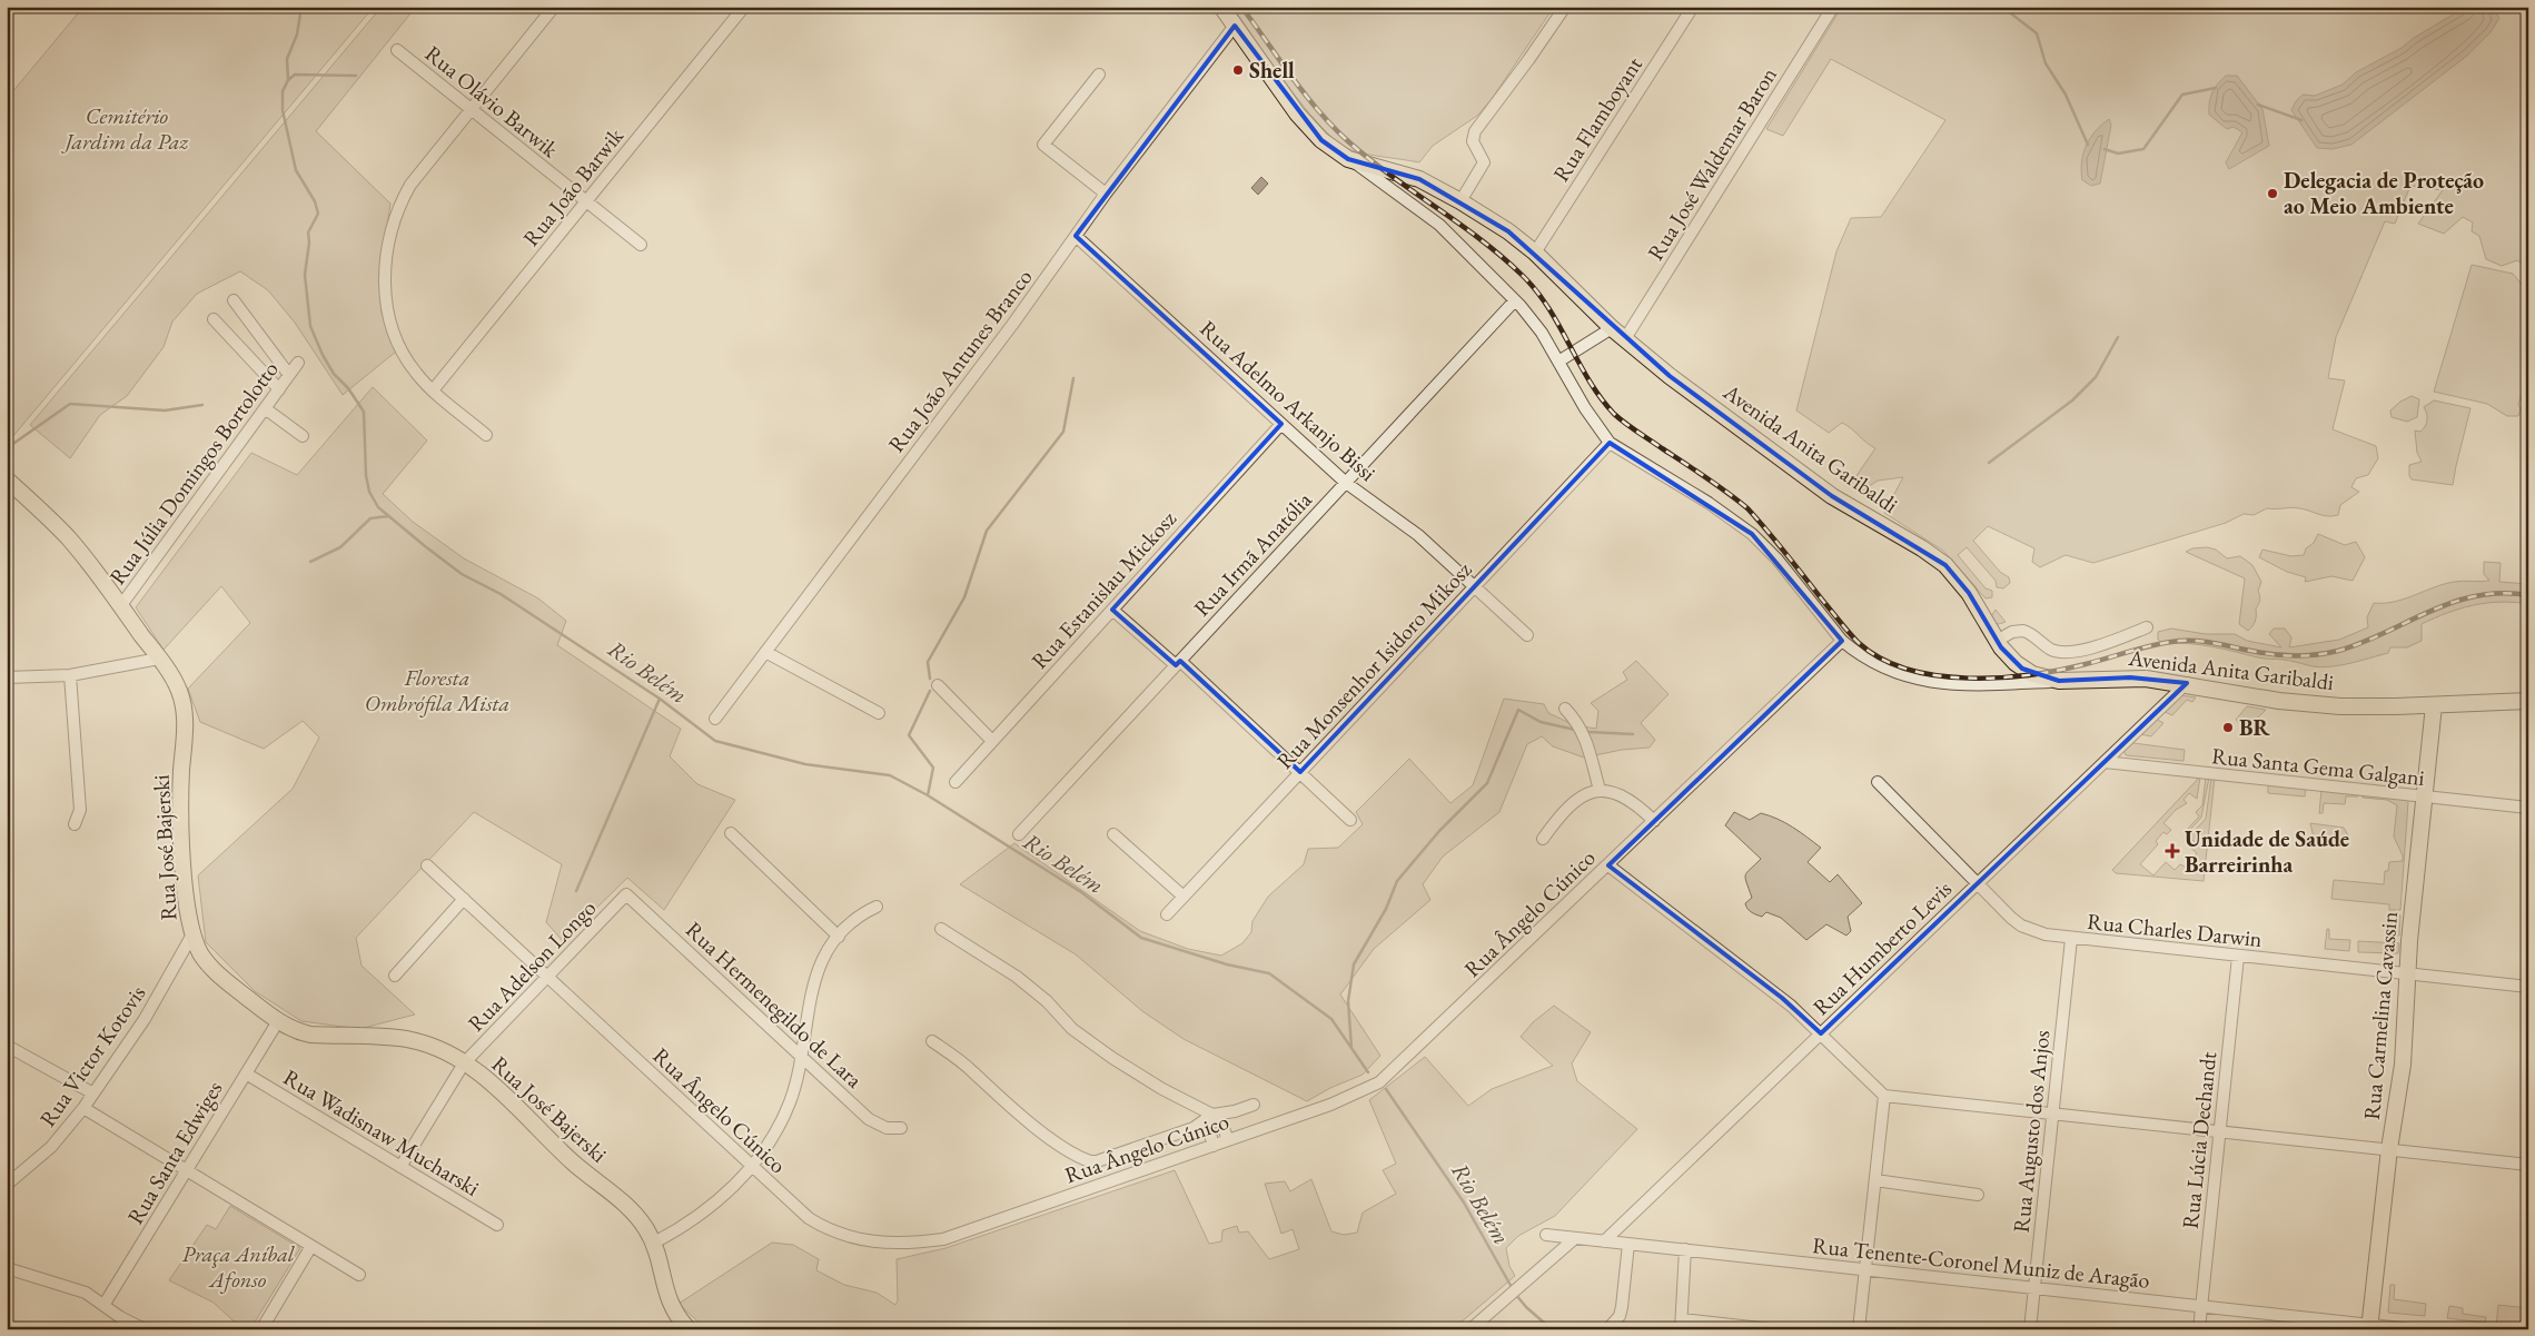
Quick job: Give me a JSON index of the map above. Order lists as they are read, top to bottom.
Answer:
{
  "streets": {
    "main road": ["Avenida Anita Garibaldi", "Rua José Bajerski", "Rua Carmelina Cavassin"],
    "street": [
      "Rua Olávio Barwik",
      "Rua Flamboyant",
      "Rua José Waldemar Baron",
      "Rua João Barwik",
      "Rua João Antunes Branco",
      "Rua Adelmo Arkanjo Bissi",
      "Rua Júlia Domingos Bortolotto",
      "Rua Irmã Anatólia",
      "Rua Estanislau Mickosz",
      "Rua Monsenhor Isidoro Mikosz",
      "Rua Santa Gema Galgani",
      "Rua Ângelo Cúnico",
      "Rua Charles Darwin",
      "Rua Humberto Levis",
      "Rua Adelson Longo",
      "Rua Hermenegildo de Lara",
      "Rua Victor Kotovis",
      "Rua Augusto dos Anjos",
      "Rua Wadisnaw Mucharski",
      "Rua Lúcia Dechandt",
      "Rua Santa Edwiges",
      "Rua Tenente-Coronel Muniz de Aragão"
    ]
  },
  "crossings": [
    ["Rua Olávio Barwik", "Rua João Barwik"],
    ["Rua Flamboyant", "Avenida Anita Garibaldi"],
    ["Rua José Waldemar Baron", "Avenida Anita Garibaldi"],
    ["Rua João Antunes Branco", "Rua Adelmo Arkanjo Bissi"],
    ["Rua João Antunes Branco", "Avenida Anita Garibaldi"],
    ["Rua Adelmo Arkanjo Bissi", "Rua Irmã Anatólia"],
    ["Rua Adelmo Arkanjo Bissi", "Rua Estanislau Mickosz"],
    ["Rua Adelmo Arkanjo Bissi", "Rua Monsenhor Isidoro Mikosz"],
    ["Avenida Anita Garibaldi", "Rua Humberto Levis"],
    ["Avenida Anita Garibaldi", "Rua Carmelina Cavassin"],
    ["Rua Júlia Domingos Bortolotto", "Rua José Bajerski"],
    ["Rua Santa Gema Galgani", "Rua Humberto Levis"],
    ["Rua Santa Gema Galgani", "Rua Carmelina Cavassin"],
    ["Rua José Bajerski", "Rua Adelson Longo"],
    ["Rua José Bajerski", "Rua Victor Kotovis"],
    ["Rua José Bajerski", "Rua Santa Edwiges"],
    ["Rua Ângelo Cúnico", "Rua Adelson Longo"],
    ["Rua Charles Darwin", "Rua Humberto Levis"],
    ["Rua Charles Darwin", "Rua Carmelina Cavassin"],
    ["Rua Charles Darwin", "Rua Augusto dos Anjos"],
    ["Rua Charles Darwin", "Rua Lúcia Dechandt"],
    ["Rua Humberto Levis", "Rua Tenente-Coronel Muniz de Aragão"],
    ["Rua Adelson Longo", "Rua Hermenegildo de Lara"],
    ["Rua Adelson Longo", "Rua Wadisnaw Mucharski"],
    ["Rua Carmelina Cavassin", "Rua Tenente-Coronel Muniz de Aragão"],
    ["Rua Augusto dos Anjos", "Rua Tenente-Coronel Muniz de Aragão"],
    ["Rua Wadisnaw Mucharski", "Rua Santa Edwiges"],
    ["Rua Lúcia Dechandt", "Rua Tenente-Coronel Muniz de Aragão"]
  ],
  "water": ["Rio Belém"],
  "parks": ["Cemitério Jardim da Paz", "Floresta Ombrófila Mista", "Praça Aníbal Afonso"],
  "places": {
    "other": ["Shell", "Delegacia de Proteção ao Meio Ambiente", "BR"],
    "health": ["Unidade de Saúde Barreirinha"]
  }
}
